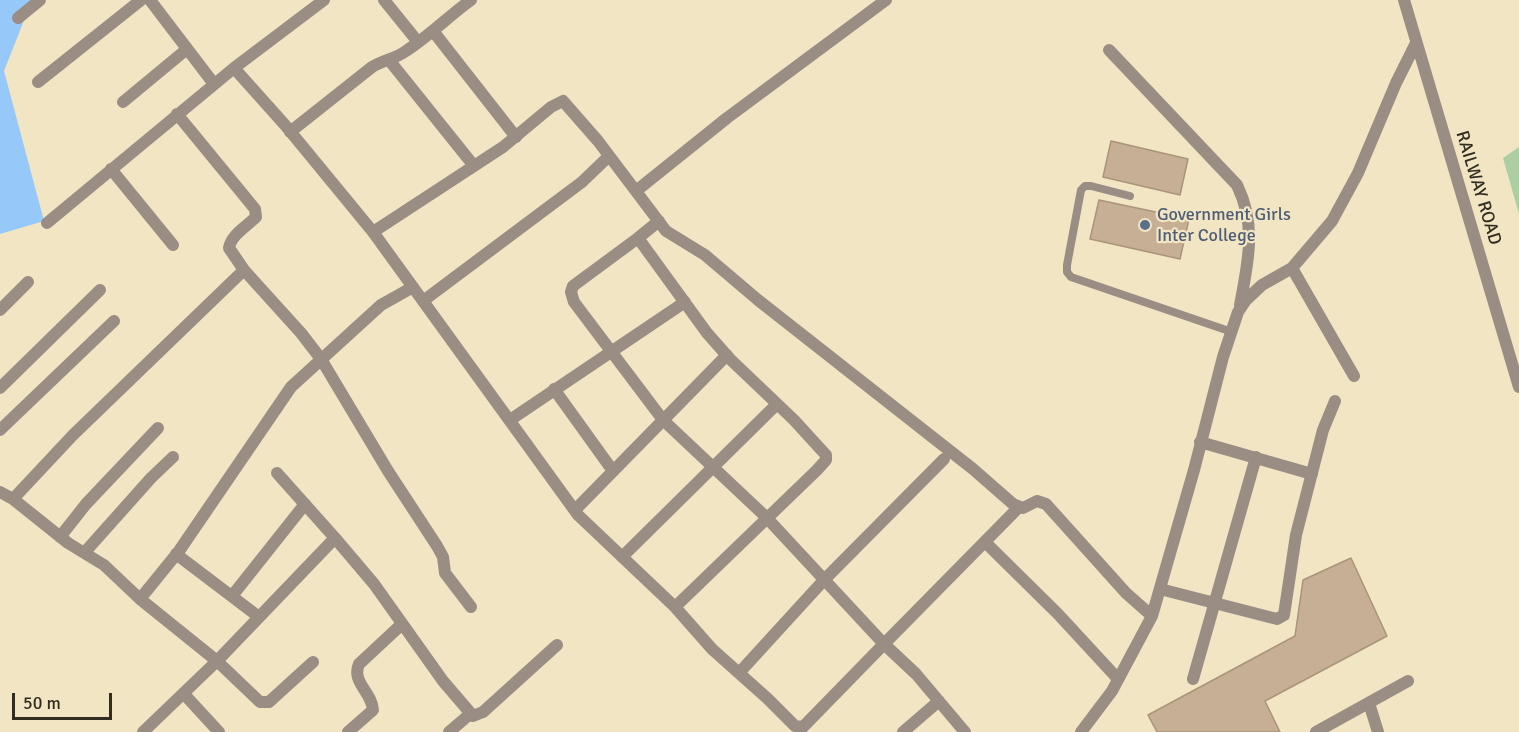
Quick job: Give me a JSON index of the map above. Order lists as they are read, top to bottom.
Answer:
{
  "streets": {
    "street": ["RAILWAY ROAD"]
  },
  "places": ["Government Girls Inter College"],
  "scale_bar": "50 m"
}
